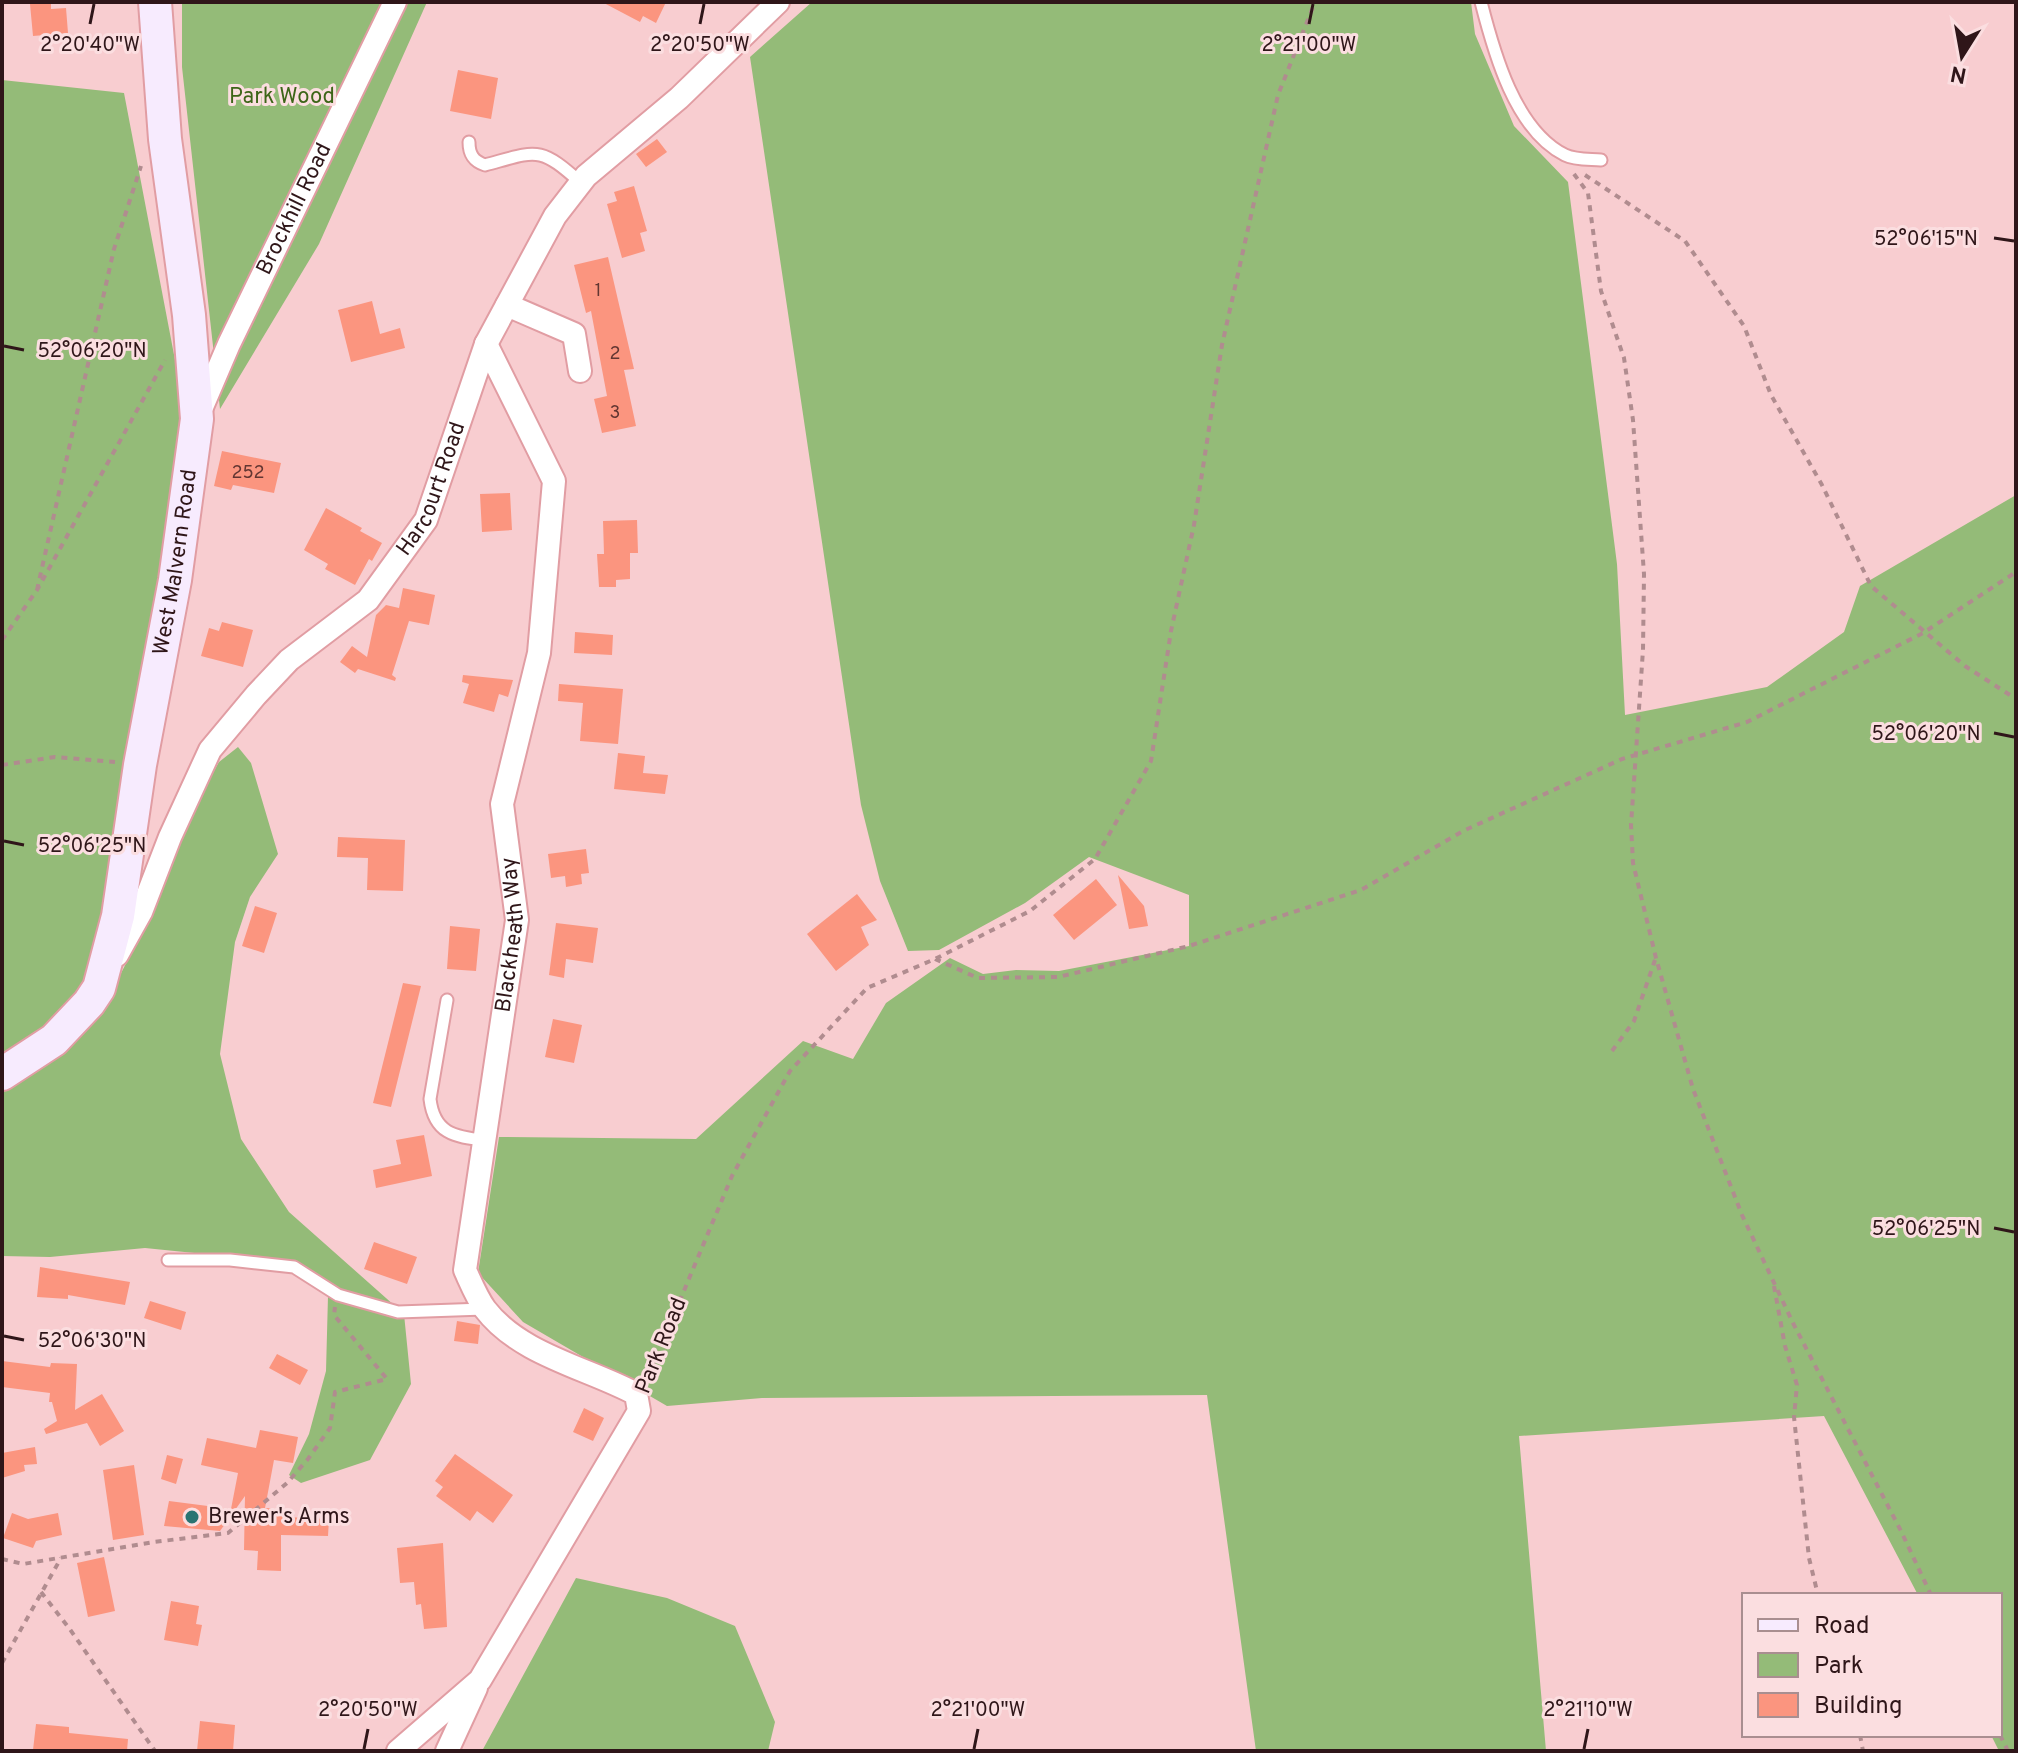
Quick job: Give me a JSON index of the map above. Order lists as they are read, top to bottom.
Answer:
{
  "streets": {
    "main road": ["West Malvern Road"],
    "street": [
      "Brockhill Road",
      "Harcourt Road",
      "Blackheath Way",
      "Park Road"
    ]
  },
  "crossings": [
    ["Brockhill Road", "West Malvern Road"],
    ["Harcourt Road", "West Malvern Road"],
    ["Harcourt Road", "Blackheath Way"],
    ["Blackheath Way", "Park Road"]
  ],
  "parks": ["Park Wood"],
  "places": ["Brewer's Arms"],
  "house_numbers": [
    "1",
    "2",
    "3",
    "252"
  ],
  "legend": ["Road", "Park", "Building"],
  "north": "bottom",
  "coordinates": [
    "2°20'40\"W",
    "2°20'50\"W",
    "2°21'00\"W",
    "52°06'15\"N",
    "52°06'20\"N",
    "52°06'25\"N",
    "52°06'30\"N",
    "2°21'10\"W"
  ]
}
